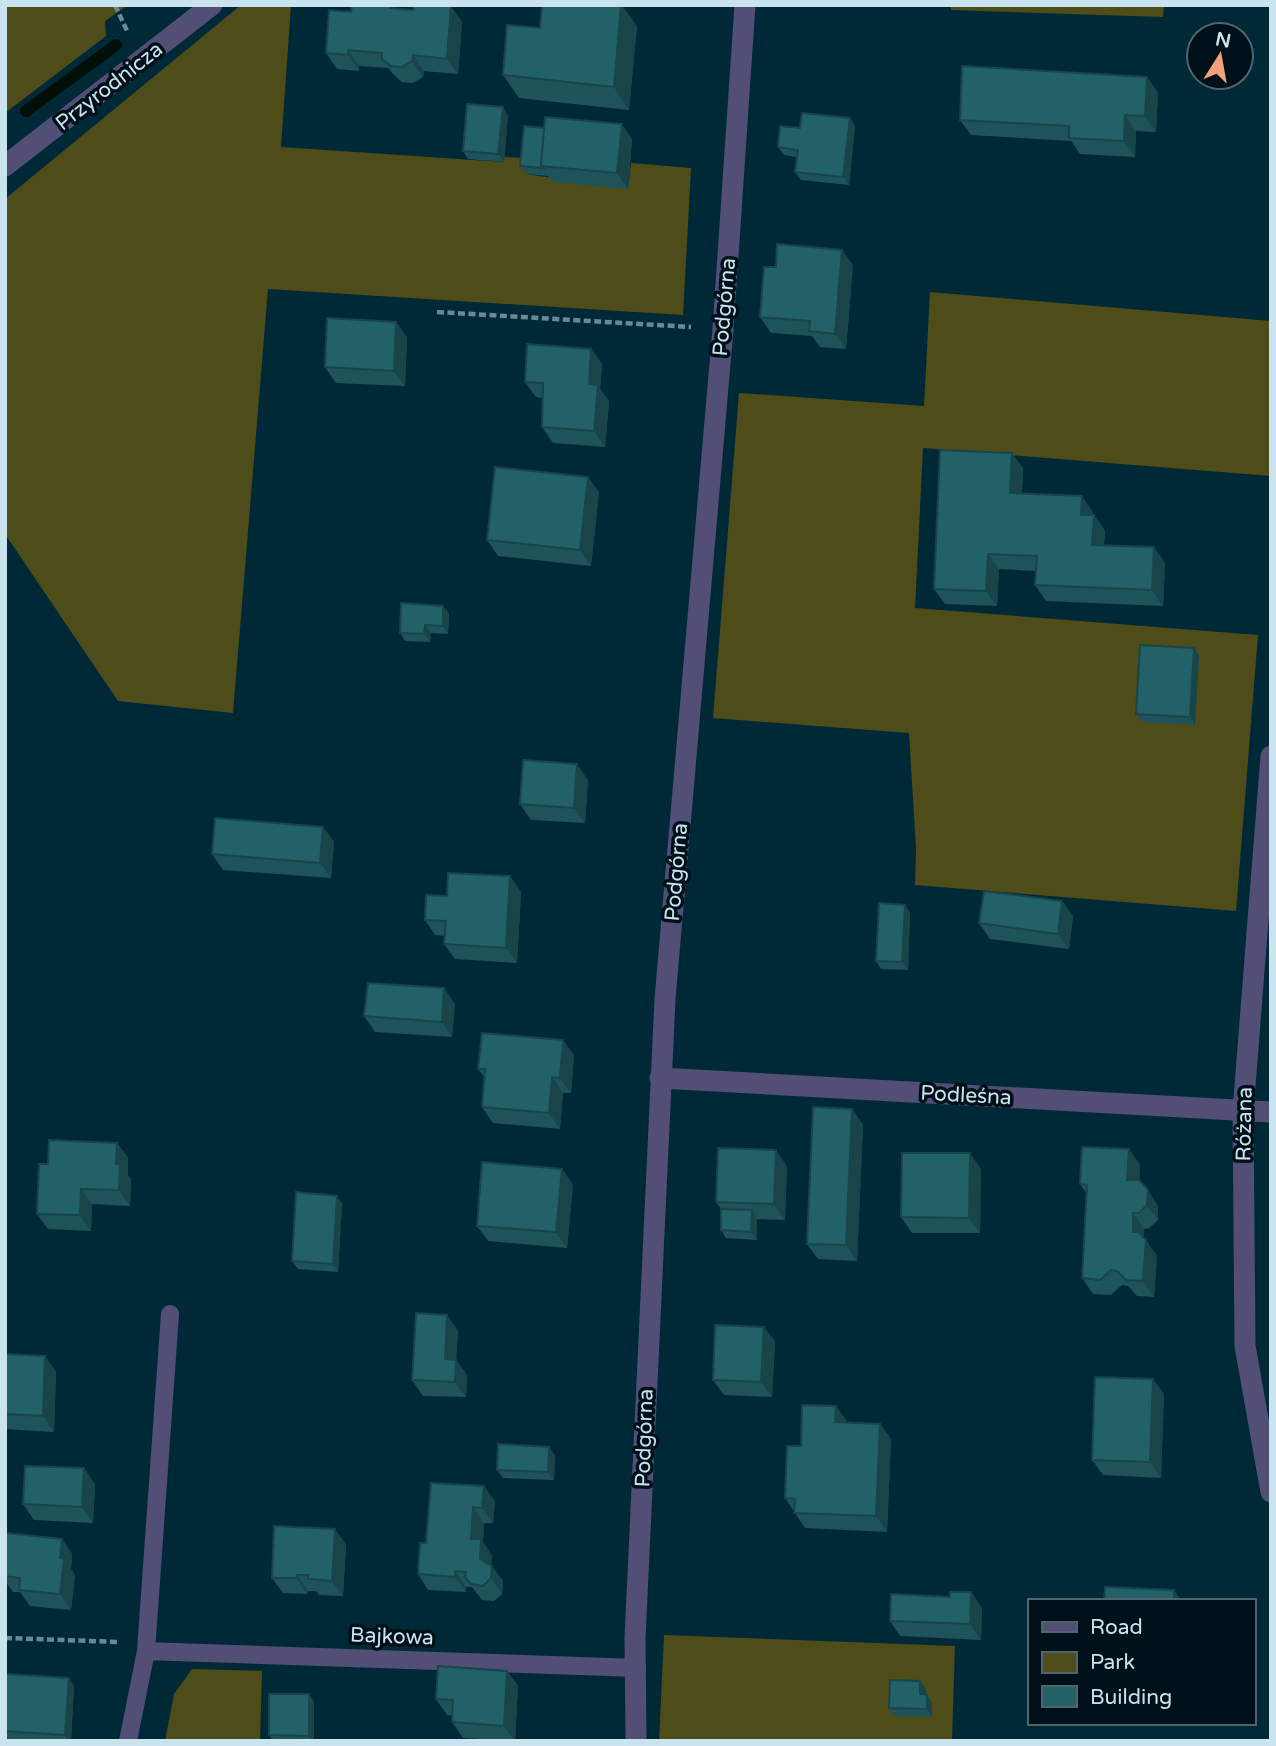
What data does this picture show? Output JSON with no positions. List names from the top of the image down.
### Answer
{
  "streets": {
    "street": [
      "Przyrodnicza",
      "Podgórna",
      "Podleśna",
      "Różana"
    ],
    "lane": ["Bajkowa"]
  },
  "crossings": [
    ["Podgórna", "Podleśna"],
    ["Podgórna", "Bajkowa"],
    ["Podleśna", "Różana"]
  ],
  "legend": ["Road", "Park", "Building"],
  "north": "top"
}
